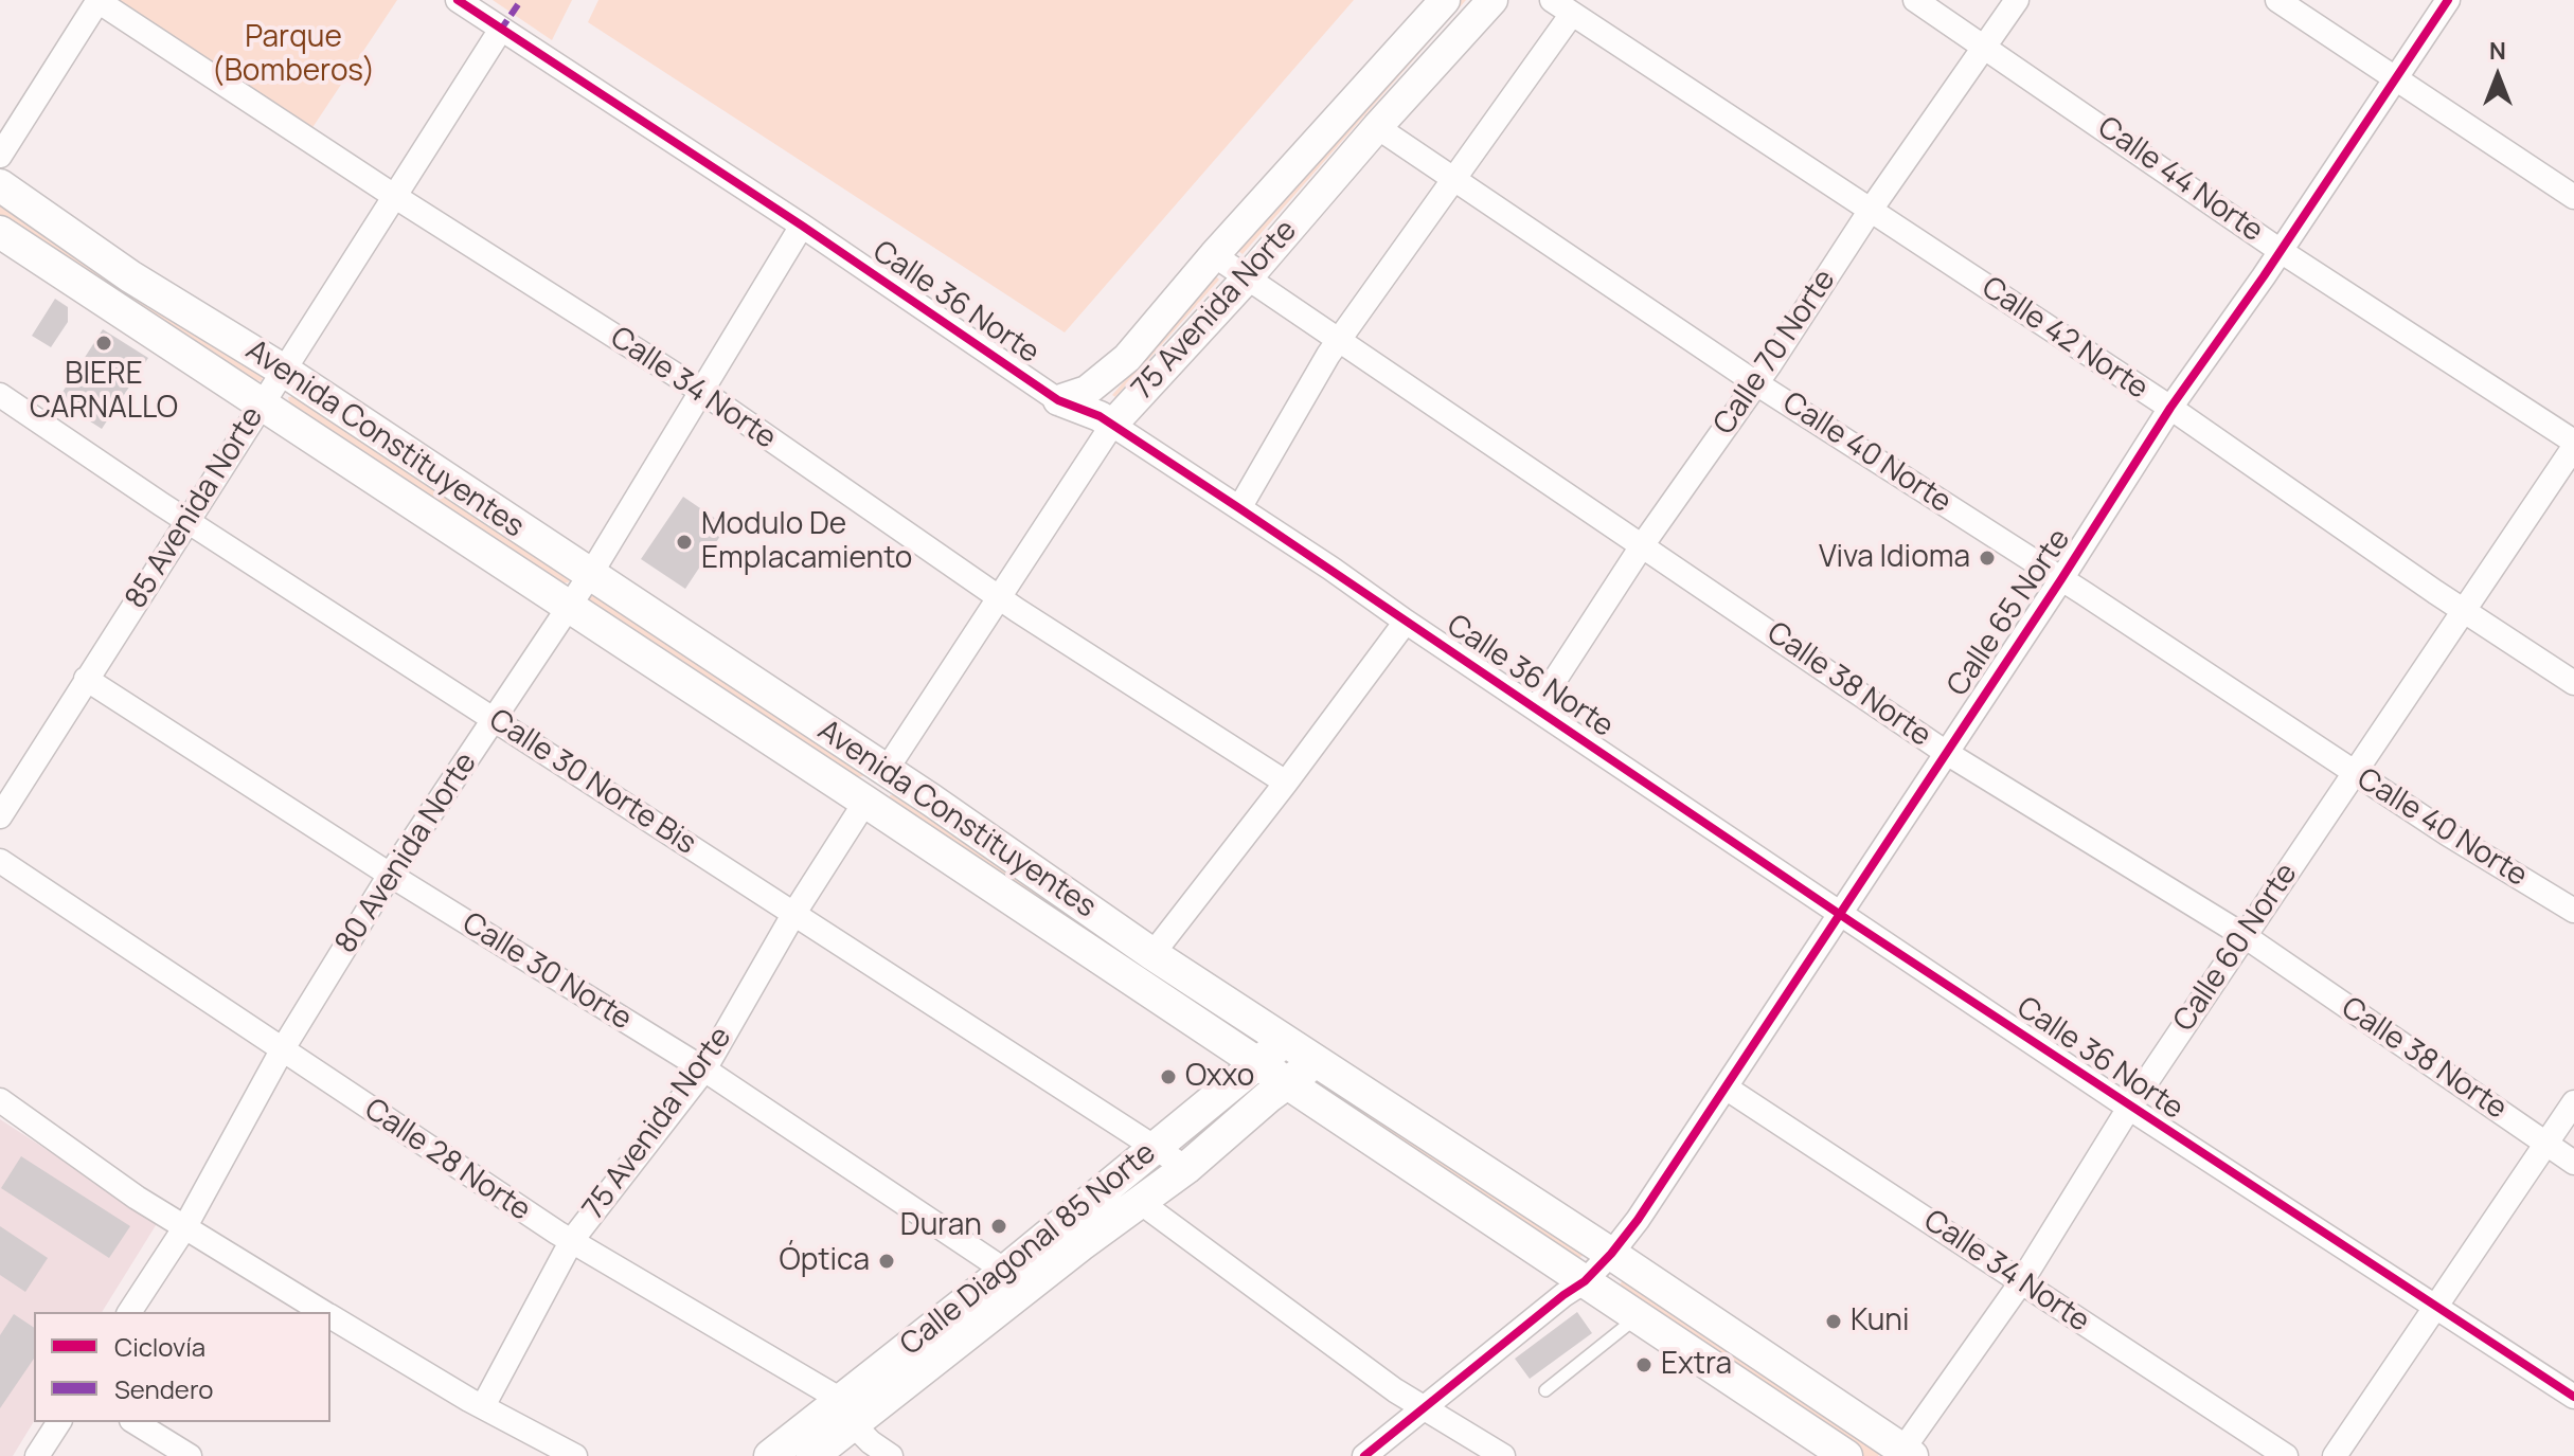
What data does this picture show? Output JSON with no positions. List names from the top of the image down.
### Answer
{
  "streets": {
    "main road": ["Avenida Constituyentes", "Calle Diagonal 85 Norte"],
    "street": [
      "Calle 44 Norte",
      "Calle 36 Norte",
      "75 Avenida Norte",
      "Calle 42 Norte",
      "Calle 70 Norte",
      "Calle 34 Norte",
      "Calle 40 Norte",
      "85 Avenida Norte",
      "Calle 65 Norte",
      "Calle 38 Norte",
      "Calle 30 Norte Bis",
      "80 Avenida Norte",
      "Calle 60 Norte",
      "Calle 30 Norte",
      "Calle 28 Norte"
    ]
  },
  "crossings": [
    ["Calle 44 Norte", "Calle 70 Norte"],
    ["Calle 44 Norte", "Calle 65 Norte"],
    ["Calle 44 Norte", "Calle 60 Norte"],
    ["Calle 36 Norte", "75 Avenida Norte"],
    ["Calle 36 Norte", "Calle 70 Norte"],
    ["Calle 36 Norte", "85 Avenida Norte"],
    ["Calle 36 Norte", "Calle 65 Norte"],
    ["Calle 36 Norte", "80 Avenida Norte"],
    ["Calle 36 Norte", "Calle 60 Norte"],
    ["75 Avenida Norte", "Calle 34 Norte"],
    ["75 Avenida Norte", "Avenida Constituyentes"],
    ["75 Avenida Norte", "Calle 40 Norte"],
    ["75 Avenida Norte", "Calle 38 Norte"],
    ["75 Avenida Norte", "Calle 30 Norte Bis"],
    ["75 Avenida Norte", "Calle 30 Norte"],
    ["75 Avenida Norte", "Calle 28 Norte"],
    ["Calle 42 Norte", "Calle 70 Norte"],
    ["Calle 42 Norte", "Calle 65 Norte"],
    ["Calle 42 Norte", "Calle 60 Norte"],
    ["Calle 70 Norte", "Calle 40 Norte"],
    ["Calle 70 Norte", "Calle 38 Norte"],
    ["Calle 34 Norte", "85 Avenida Norte"],
    ["Calle 34 Norte", "Calle 65 Norte"],
    ["Calle 34 Norte", "80 Avenida Norte"],
    ["Calle 34 Norte", "Calle 60 Norte"],
    ["Avenida Constituyentes", "85 Avenida Norte"],
    ["Avenida Constituyentes", "Calle 65 Norte"],
    ["Avenida Constituyentes", "80 Avenida Norte"],
    ["Avenida Constituyentes", "Calle 60 Norte"],
    ["Avenida Constituyentes", "Calle Diagonal 85 Norte"],
    ["Calle 40 Norte", "Calle 65 Norte"],
    ["Calle 40 Norte", "Calle 60 Norte"],
    ["85 Avenida Norte", "Calle 30 Norte Bis"],
    ["85 Avenida Norte", "Calle 30 Norte"],
    ["Calle 65 Norte", "Calle 38 Norte"],
    ["Calle 38 Norte", "Calle 60 Norte"],
    ["Calle 30 Norte Bis", "80 Avenida Norte"],
    ["Calle 30 Norte Bis", "Calle Diagonal 85 Norte"],
    ["80 Avenida Norte", "Calle 30 Norte"],
    ["80 Avenida Norte", "Calle 28 Norte"],
    ["Calle 30 Norte", "Calle Diagonal 85 Norte"],
    ["Calle 28 Norte", "Calle Diagonal 85 Norte"]
  ],
  "parks": ["Parque (Bomberos)"],
  "places": [
    "BIERE CARNALLO",
    "Modulo De Emplacamiento",
    "Viva Idioma",
    "Oxxo",
    "Duran",
    "Óptica",
    "Kuni",
    "Extra"
  ],
  "legend": ["Ciclovía", "Sendero"],
  "north": "top"
}
